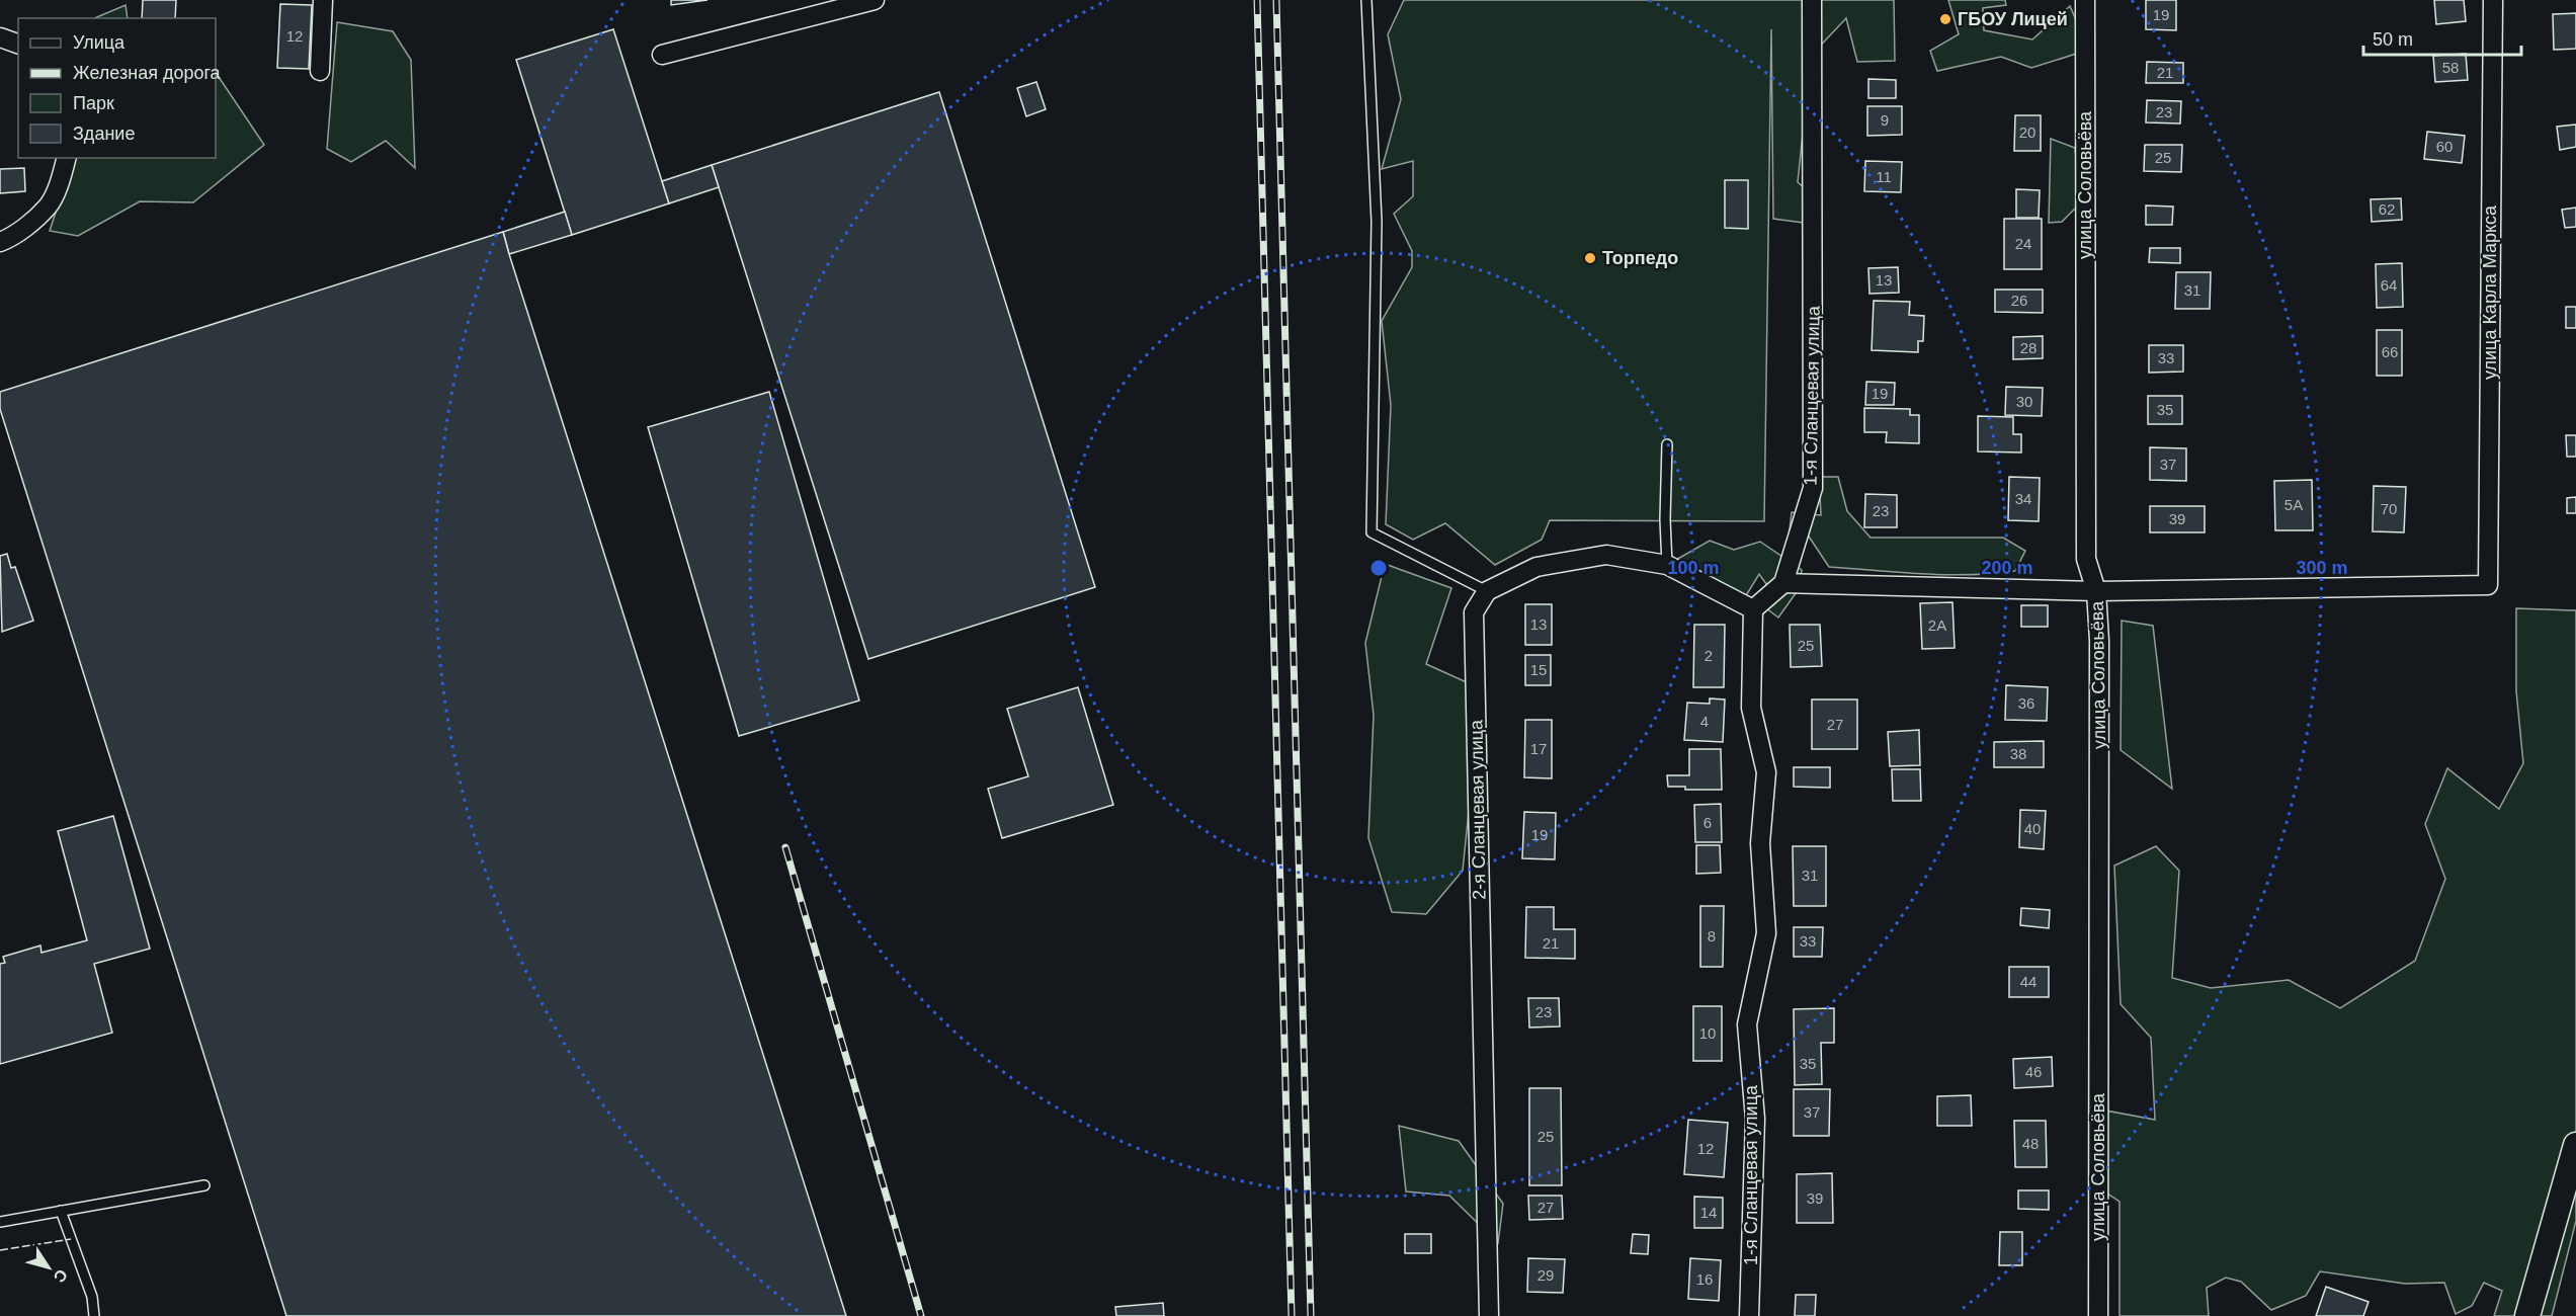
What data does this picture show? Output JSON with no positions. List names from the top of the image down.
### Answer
{
  "streets": {
    "street": [
      "улица Соловьёва",
      "улица Карла Маркса",
      "1-я Сланцевая улица",
      "2-я Сланцевая улица"
    ]
  },
  "crossings": [
    ["улица Соловьёва", "улица Карла Маркса"]
  ],
  "places": ["ГБОУ Лицей", "Торпедо"],
  "house_numbers": [
    "19",
    "12",
    "58",
    "21",
    "23",
    "9",
    "20",
    "60",
    "25",
    "11",
    "62",
    "24",
    "13",
    "64",
    "31",
    "26",
    "28",
    "66",
    "33",
    "19",
    "30",
    "35",
    "37",
    "34",
    "5А",
    "70",
    "23",
    "39",
    "13",
    "2А",
    "25",
    "2",
    "15",
    "36",
    "4",
    "27",
    "17",
    "38",
    "6",
    "40",
    "19",
    "31",
    "8",
    "33",
    "21",
    "44",
    "23",
    "10",
    "35",
    "46",
    "37",
    "25",
    "48",
    "12",
    "39",
    "27",
    "14",
    "29",
    "16"
  ],
  "legend": [
    "Улица",
    "Железная дорога",
    "Парк",
    "Здание"
  ],
  "scale_bar": "50 m",
  "north": "bottom right",
  "rings": ["100 m", "200 m", "300 m"]
}
